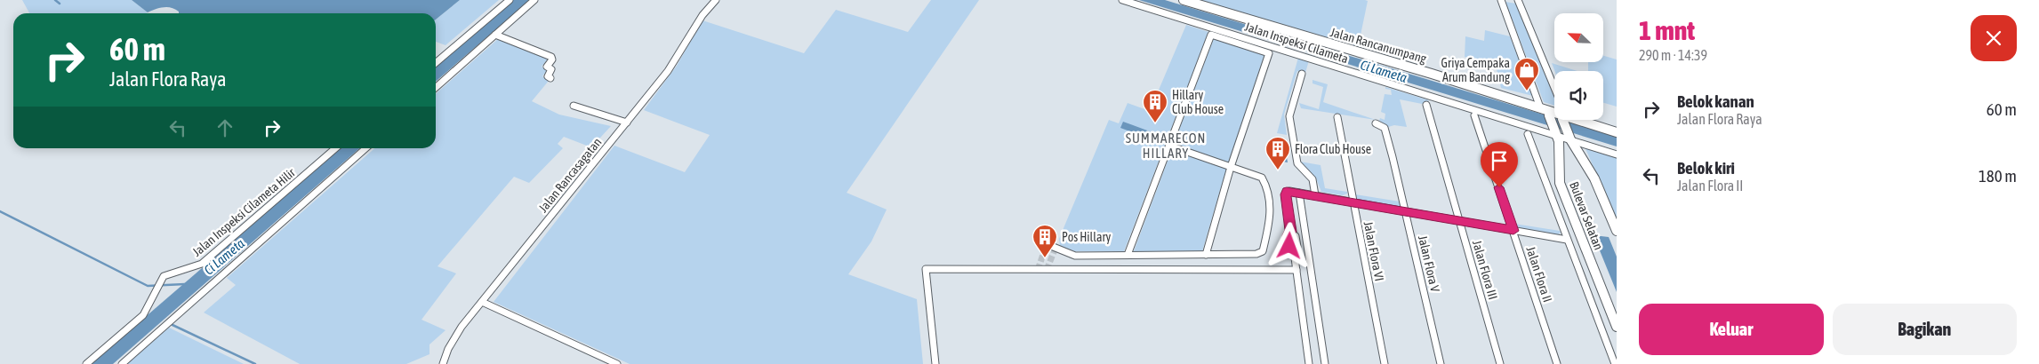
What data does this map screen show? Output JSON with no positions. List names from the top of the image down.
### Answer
{
  "streets": {
    "main road": ["Jalan Rancanumpang", "Bulevar Selatan"],
    "street": [
      "Jalan Inspeksi Cilameta",
      "Jalan Rancasagatan",
      "Jalan Inspeksi Cilameta Hilir",
      "Jalan Flora VI",
      "Jalan Flora V",
      "Jalan Flora III",
      "Jalan Flora II"
    ]
  },
  "crossings": [
    ["Jalan Inspeksi Cilameta", "Bulevar Selatan"]
  ],
  "districts": ["SUMMARECON HILLARY"],
  "water": ["Ci Lameta"],
  "places": {
    "shop": ["Griya Cempaka Arum Bandung"],
    "building": ["Hillary Club House", "Flora Club House", "Pos Hillary"]
  },
  "north": "top left",
  "page": {
    "heading": ["1 mnt", "290 m · 14:39"],
    "turn": ["60 m", "Jalan Flora Raya"],
    "list": [
      {
        "name": "Belok kanan",
        "note": "Jalan Flora Raya",
        "value": "60 m"
      },
      {
        "name": "Belok kiri",
        "note": "Jalan Flora II",
        "value": "180 m"
      }
    ],
    "buttons": ["Keluar", "Bagikan"]
  }
}
